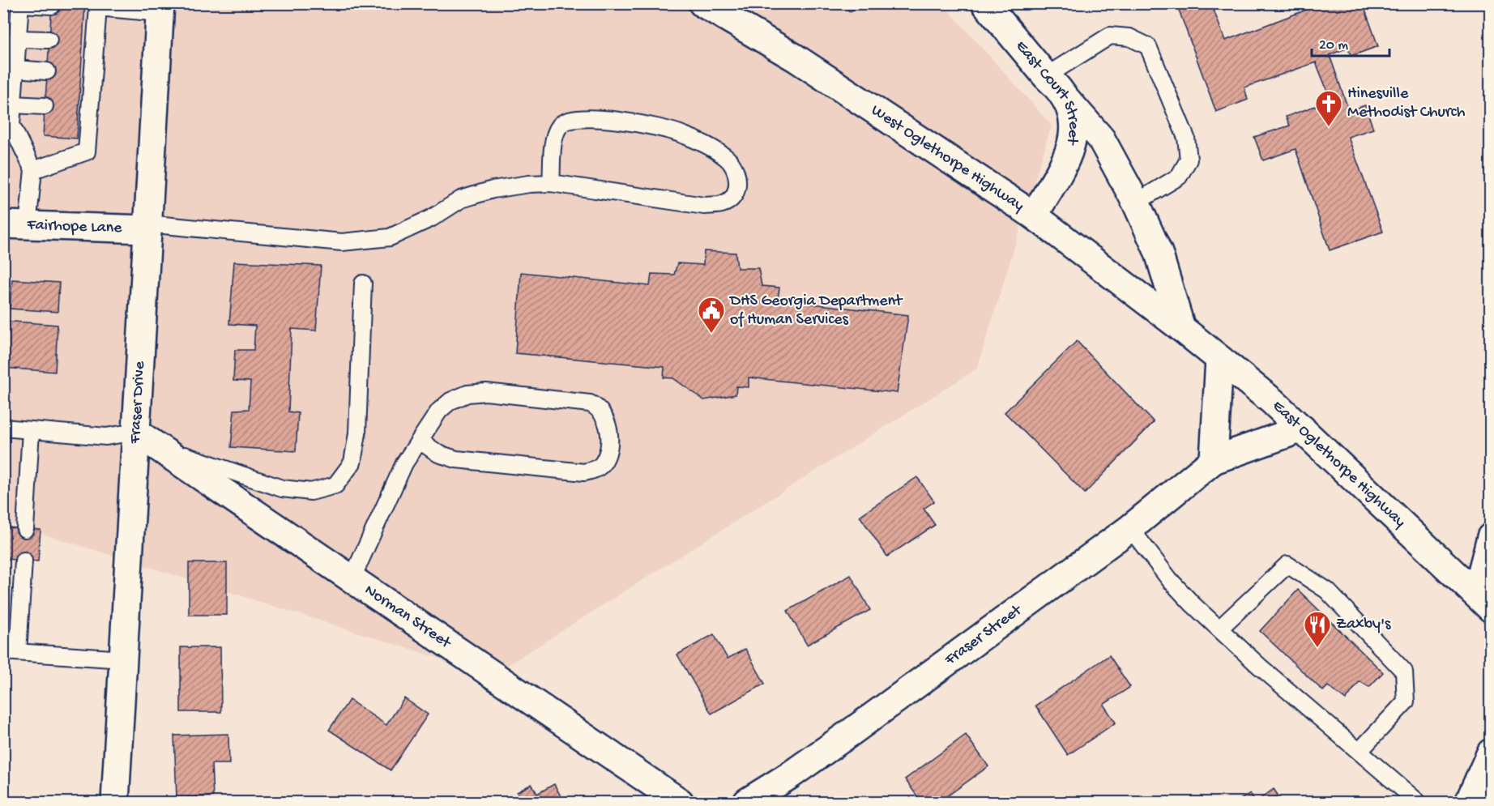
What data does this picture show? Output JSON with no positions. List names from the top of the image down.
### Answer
{
  "streets": {
    "main road": [
      "East Court Street",
      "West Oglethorpe Highway",
      "Fairhope Lane",
      "Fraser Drive",
      "East Oglethorpe Highway",
      "Norman Street",
      "Fraser Street"
    ]
  },
  "crossings": [
    ["East Court Street", "West Oglethorpe Highway"],
    ["West Oglethorpe Highway", "East Oglethorpe Highway"],
    ["Fairhope Lane", "Fraser Drive"],
    ["Fraser Drive", "Norman Street"],
    ["East Oglethorpe Highway", "Fraser Street"]
  ],
  "places": {
    "church": ["Hinesville Methodist Church"],
    "public building": ["DHS Georgia Department of Human Services"],
    "restaurant": ["Zaxby's"]
  },
  "scale_bar": "20 m"
}
